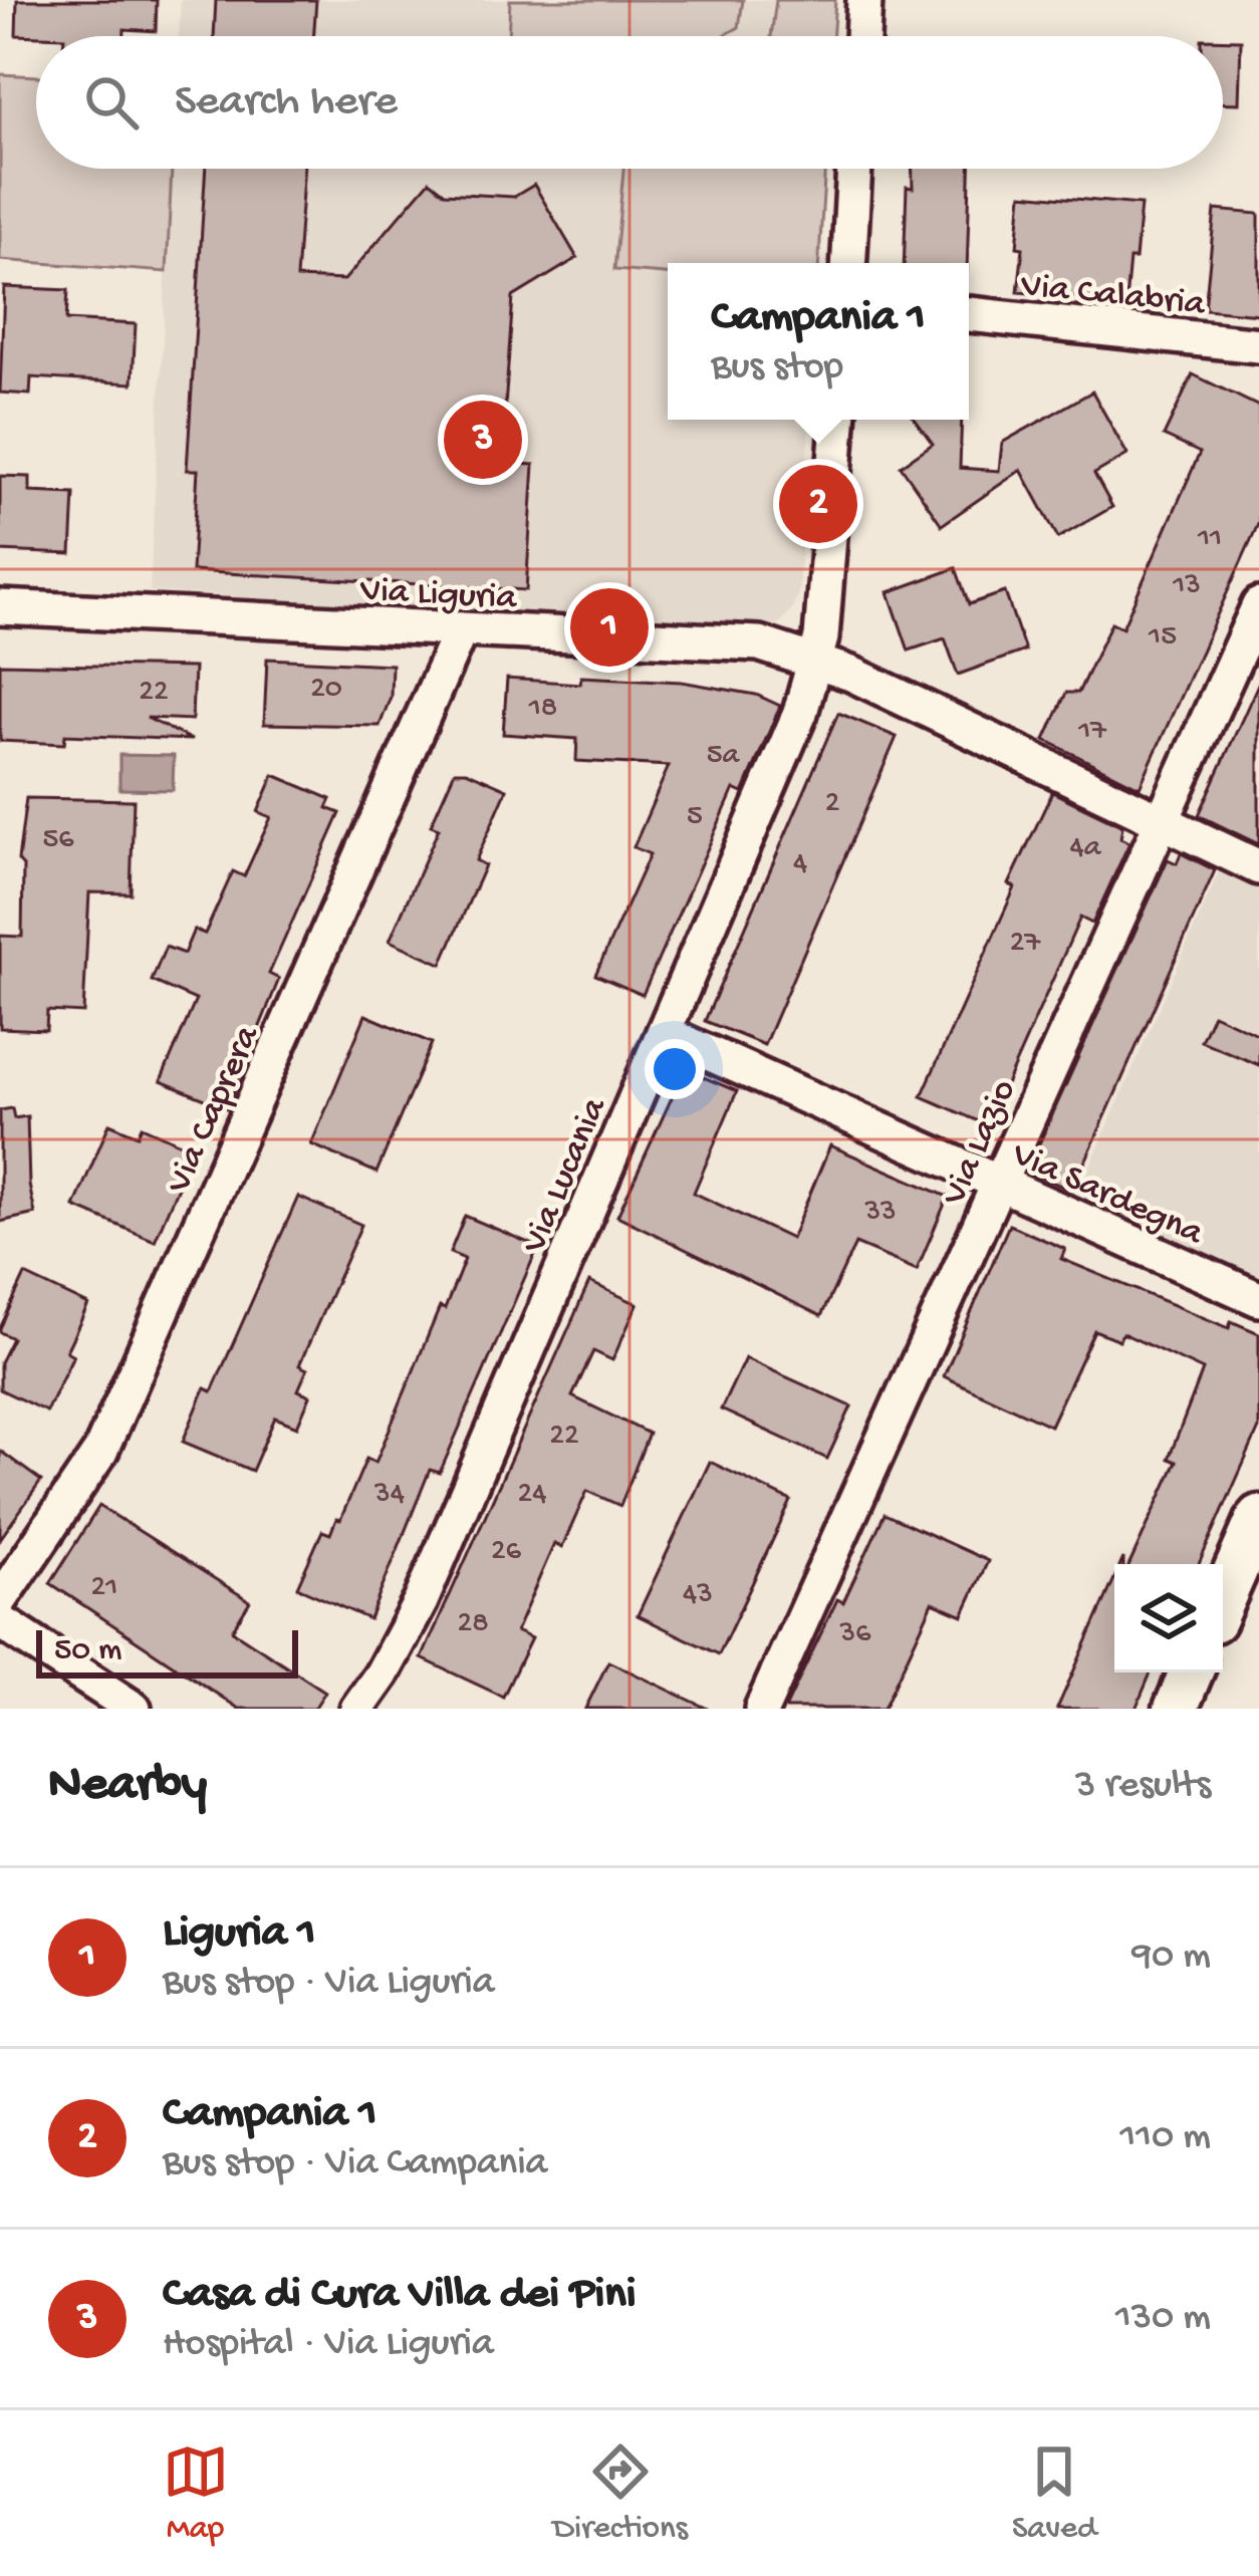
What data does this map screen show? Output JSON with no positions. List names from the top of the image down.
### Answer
{
  "streets": {
    "street": [
      "Via Calabria",
      "Via Liguria",
      "Via Caprera",
      "Via Lazio",
      "Via Lucania",
      "Via Sardegna"
    ]
  },
  "crossings": [
    ["Via Liguria", "Via Caprera"],
    ["Via Liguria", "Via Lazio"],
    ["Via Liguria", "Via Lucania"],
    ["Via Lazio", "Via Sardegna"],
    ["Via Lucania", "Via Sardegna"]
  ],
  "house_numbers": [
    "11",
    "13",
    "15",
    "20",
    "22",
    "18",
    "17",
    "5a",
    "2",
    "5",
    "56",
    "4a",
    "4",
    "27",
    "33",
    "22",
    "34",
    "24",
    "26",
    "21",
    "43",
    "28",
    "36"
  ],
  "scale_bar": "50 m",
  "page": {
    "search": "Search here",
    "popup": ["Campania 1", "Bus stop"],
    "pins": ["3", "2", "1"],
    "scale": "50 m",
    "heading": ["Nearby", "3 results"],
    "list": [
      {
        "mark": "1",
        "name": "Liguria 1",
        "note": "Bus stop · Via Liguria",
        "value": "90 m"
      },
      {
        "mark": "2",
        "name": "Campania 1",
        "note": "Bus stop · Via Campania",
        "value": "110 m"
      },
      {
        "mark": "3",
        "name": "Casa di Cura Villa dei Pini",
        "note": "Hospital · Via Liguria",
        "value": "130 m"
      }
    ],
    "nav": ["Map", "Directions", "Saved"]
  }
}
